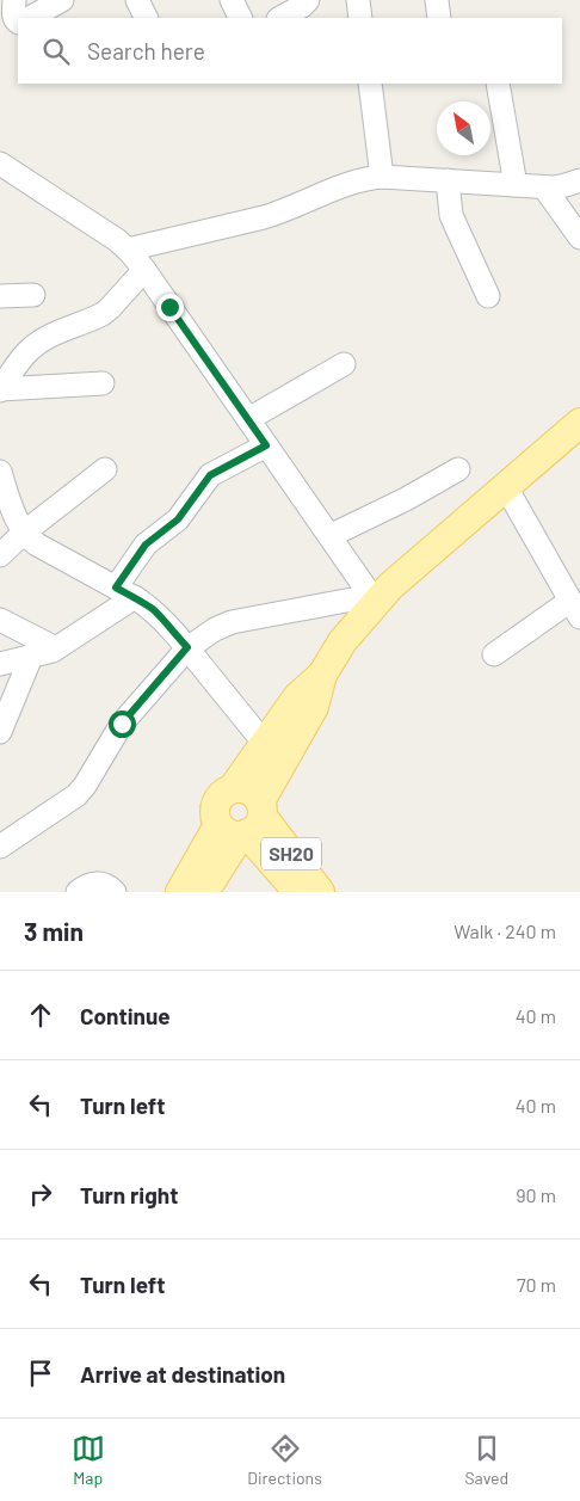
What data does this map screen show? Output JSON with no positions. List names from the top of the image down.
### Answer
{
  "streets": {
    "main road": ["SH20"]
  },
  "north": "top left",
  "page": {
    "search": "Search here",
    "heading": ["3 min", "Walk · 240 m"],
    "list": [
      ["Continue", "40 m"],
      ["Turn left", "40 m"],
      ["Turn right", "90 m"],
      ["Turn left", "70 m"],
      "Arrive at destination"
    ],
    "nav": ["Map", "Directions", "Saved"]
  }
}
